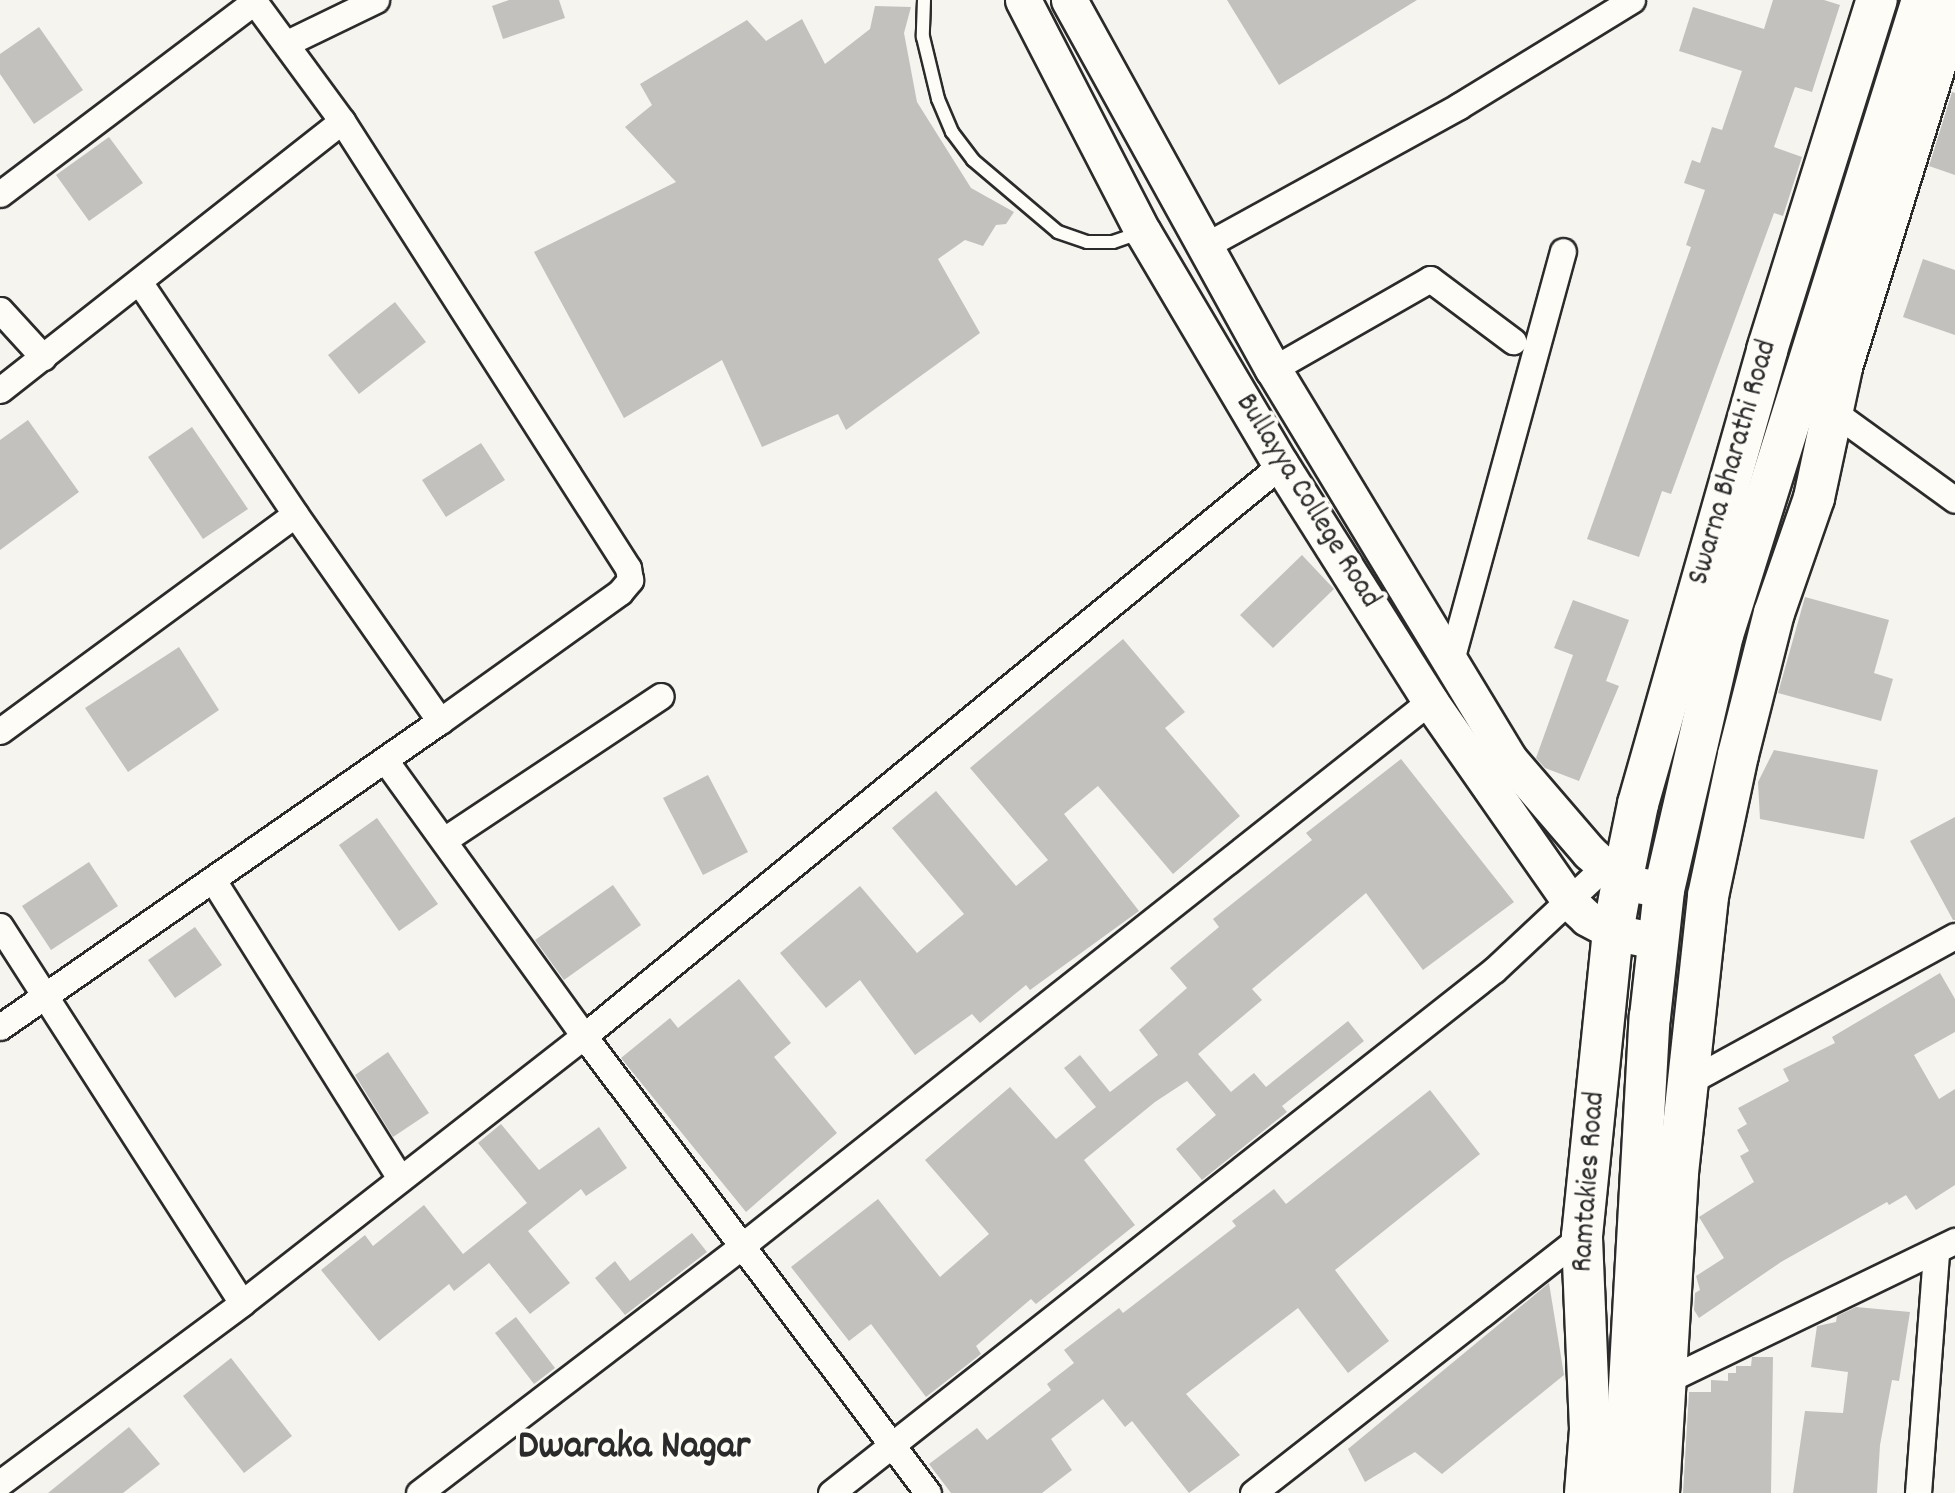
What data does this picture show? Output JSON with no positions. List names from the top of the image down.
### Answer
{
  "streets": {
    "main road": ["Swarna Bharathi Road", "Bullayya College Road", "Ramtakies Road"]
  },
  "crossings": [
    ["Swarna Bharathi Road", "Bullayya College Road"],
    ["Swarna Bharathi Road", "Ramtakies Road"],
    ["Bullayya College Road", "Ramtakies Road"]
  ],
  "districts": ["Dwaraka Nagar"]
}
